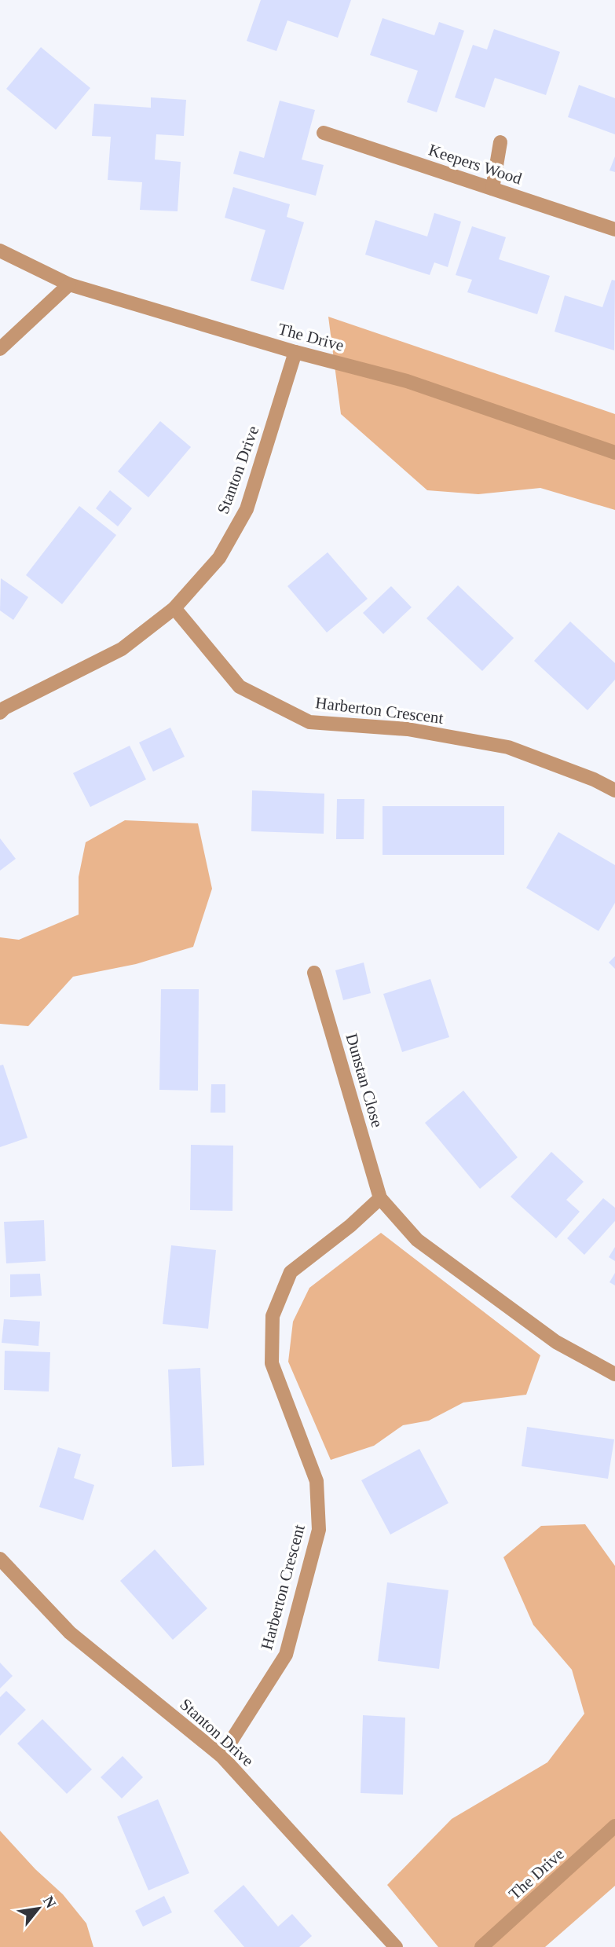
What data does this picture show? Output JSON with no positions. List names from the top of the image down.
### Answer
{
  "streets": {
    "street": [
      "Keepers Wood",
      "The Drive",
      "Stanton Drive",
      "Harberton Crescent",
      "Dunstan Close"
    ]
  },
  "crossings": [
    ["The Drive", "Stanton Drive"],
    ["Stanton Drive", "Harberton Crescent"],
    ["Harberton Crescent", "Dunstan Close"]
  ],
  "north": "top right"
}
